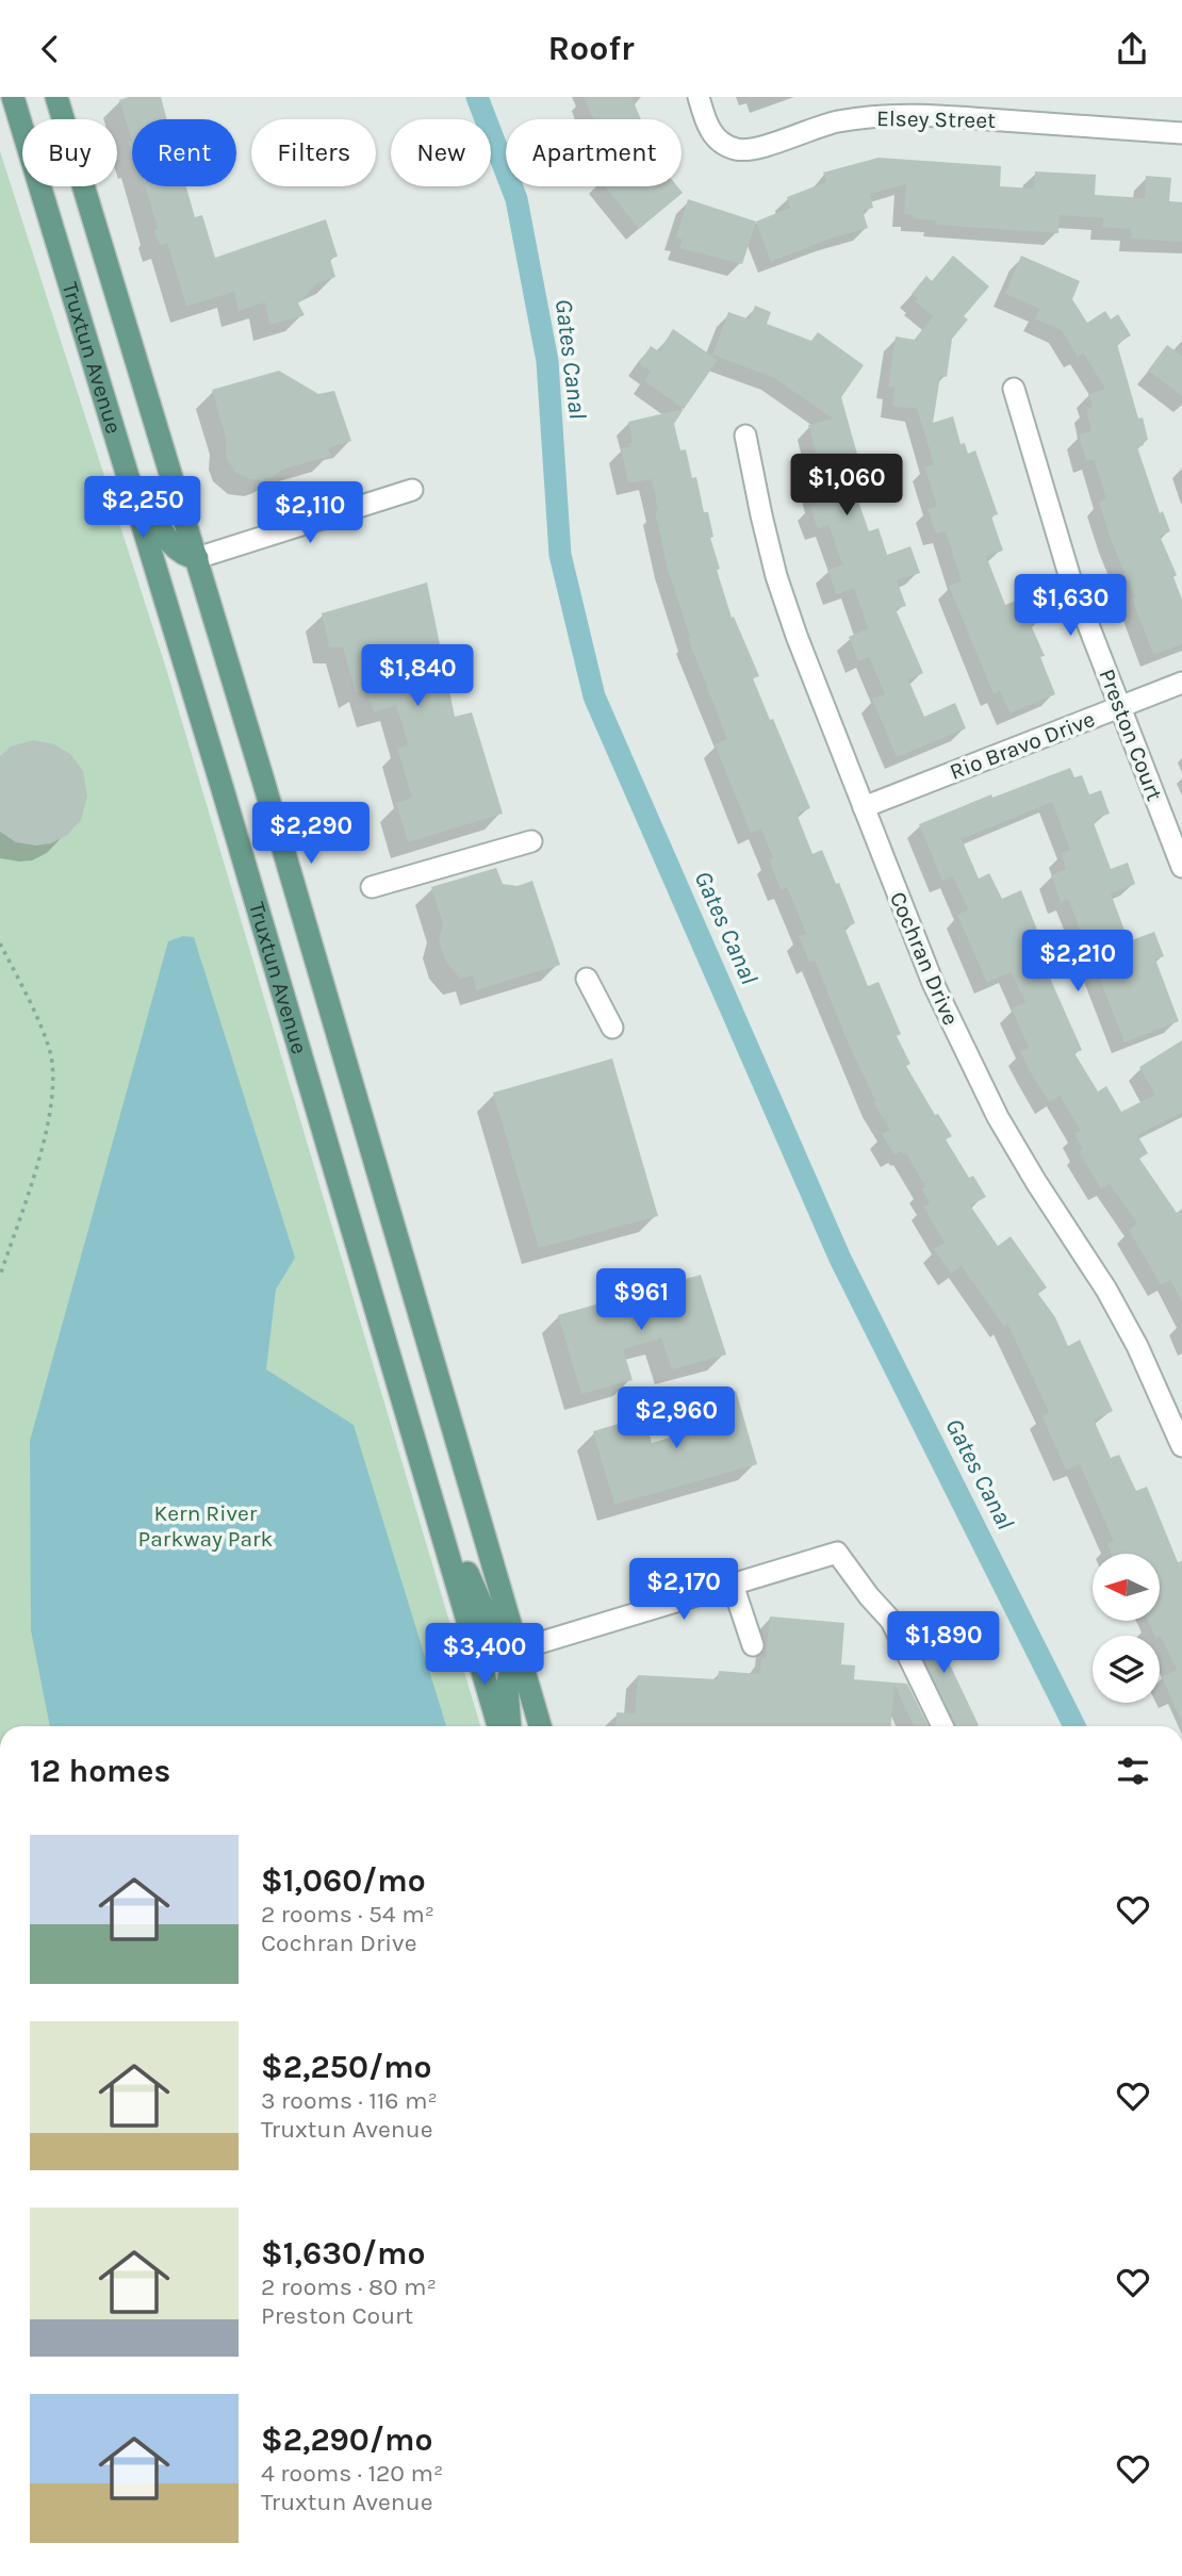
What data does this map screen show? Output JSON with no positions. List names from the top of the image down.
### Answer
{
  "streets": {
    "main road": ["Truxtun Avenue"],
    "street": [
      "Elsey Street",
      "Preston Court",
      "Rio Bravo Drive",
      "Cochran Drive"
    ]
  },
  "crossings": [
    ["Preston Court", "Rio Bravo Drive"],
    ["Rio Bravo Drive", "Cochran Drive"]
  ],
  "water": ["Gates Canal"],
  "parks": ["Kern River Parkway Park"],
  "north": "left",
  "page": {
    "header": "Roofr",
    "chip": [
      "Buy",
      "Rent",
      "Filters",
      "New",
      "Apartment"
    ],
    "price": [
      "$1,060",
      "$2,250",
      "$2,110",
      "$1,630",
      "$1,840",
      "$2,290",
      "$2,210",
      "$961",
      "$2,960",
      "$2,170",
      "$1,890",
      "$3,400"
    ],
    "heading": "12 homes",
    "list": [
      {
        "name": "$1,060/mo",
        "note": "2 rooms · 54 m² · Cochran Drive"
      },
      {
        "name": "$2,250/mo",
        "note": "3 rooms · 116 m² · Truxtun Avenue"
      },
      {
        "name": "$1,630/mo",
        "note": "2 rooms · 80 m² · Preston Court"
      },
      {
        "name": "$2,290/mo",
        "note": "4 rooms · 120 m² · Truxtun Avenue"
      }
    ]
  }
}
